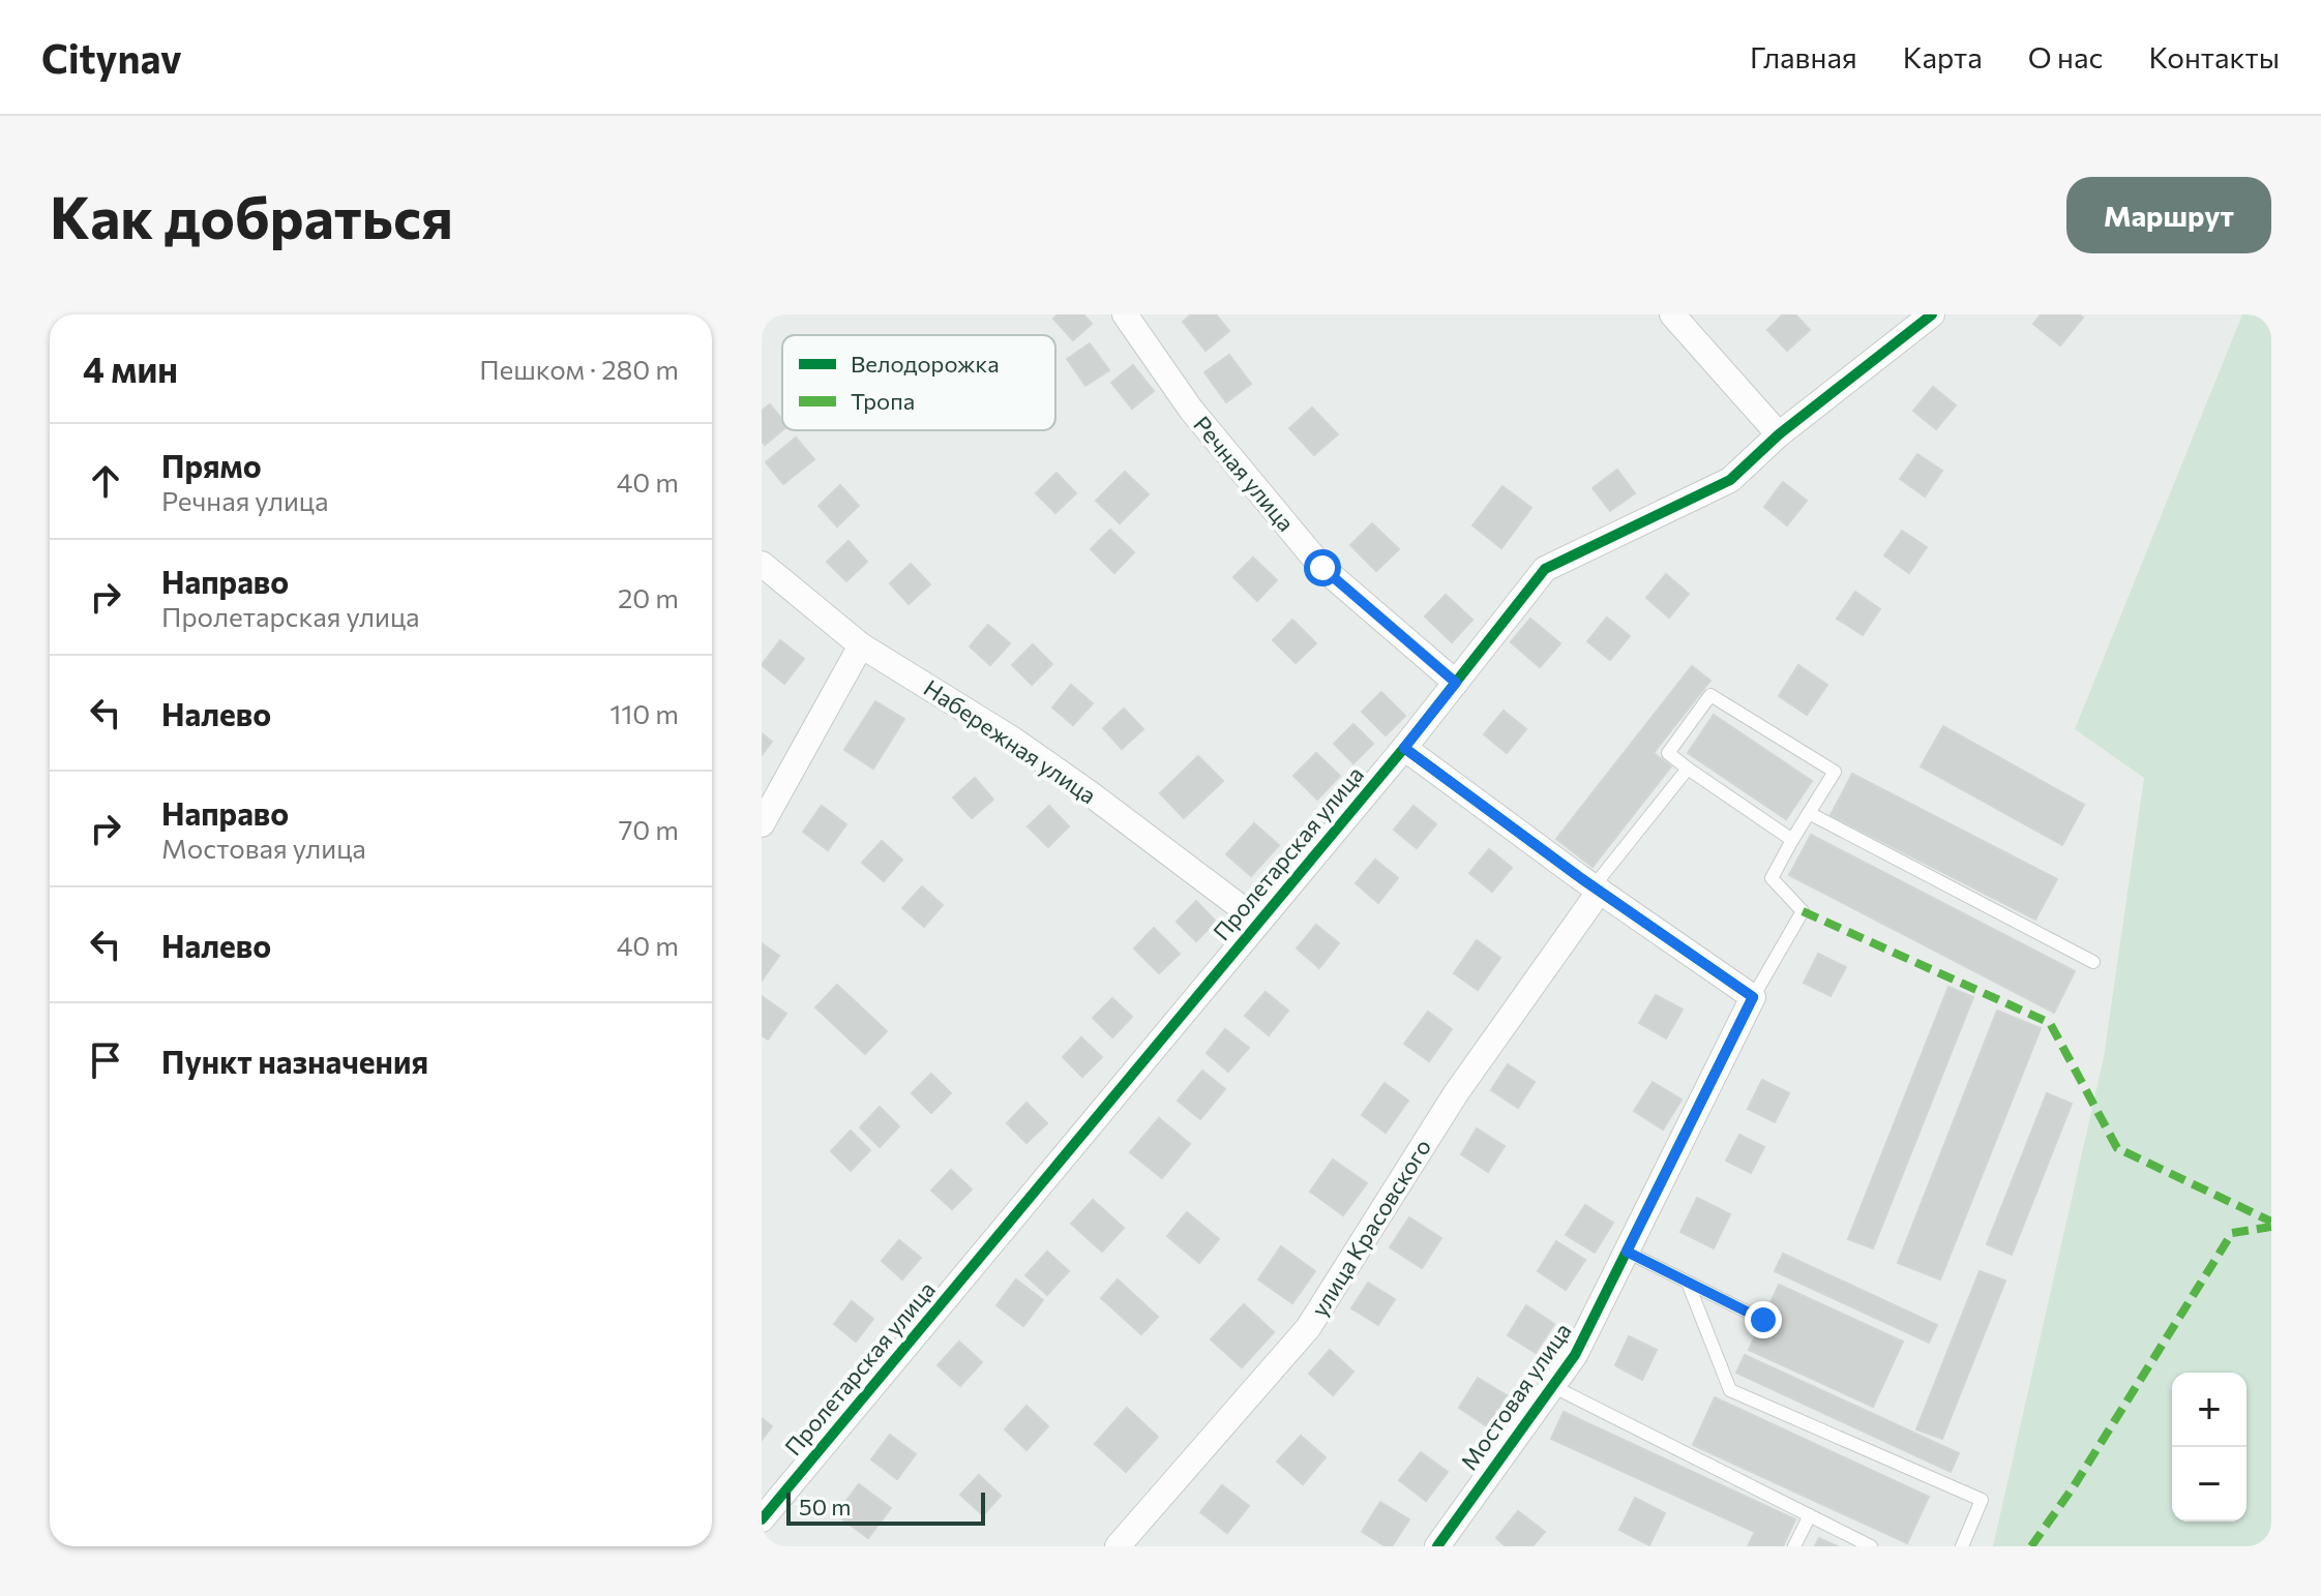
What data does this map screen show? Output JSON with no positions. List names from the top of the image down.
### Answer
{
  "streets": {
    "street": [
      "Речная улица",
      "Набережная улица",
      "Пролетарская улица",
      "улица Красовского",
      "Мостовая улица"
    ]
  },
  "crossings": [
    ["Речная улица", "Пролетарская улица"],
    ["Набережная улица", "Пролетарская улица"]
  ],
  "legend": ["Велодорожка", "Тропа"],
  "scale_bar": "50 m",
  "page": {
    "header": "Citynav",
    "nav": [
      "Главная",
      "Карта",
      "О нас",
      "Контакты"
    ],
    "buttons": "Маршрут",
    "title": "Как добраться",
    "heading": ["4 мин", "Пешком · 280 m"],
    "list": [
      ["Прямо", "Речная улица", "40 m"],
      ["Направо", "Пролетарская улица", "20 m"],
      ["Налево", "110 m"],
      ["Направо", "Мостовая улица", "70 m"],
      ["Налево", "40 m"],
      "Пункт назначения"
    ],
    "map_buttons": ["+", "−"],
    "scale": "50 m"
  }
}
